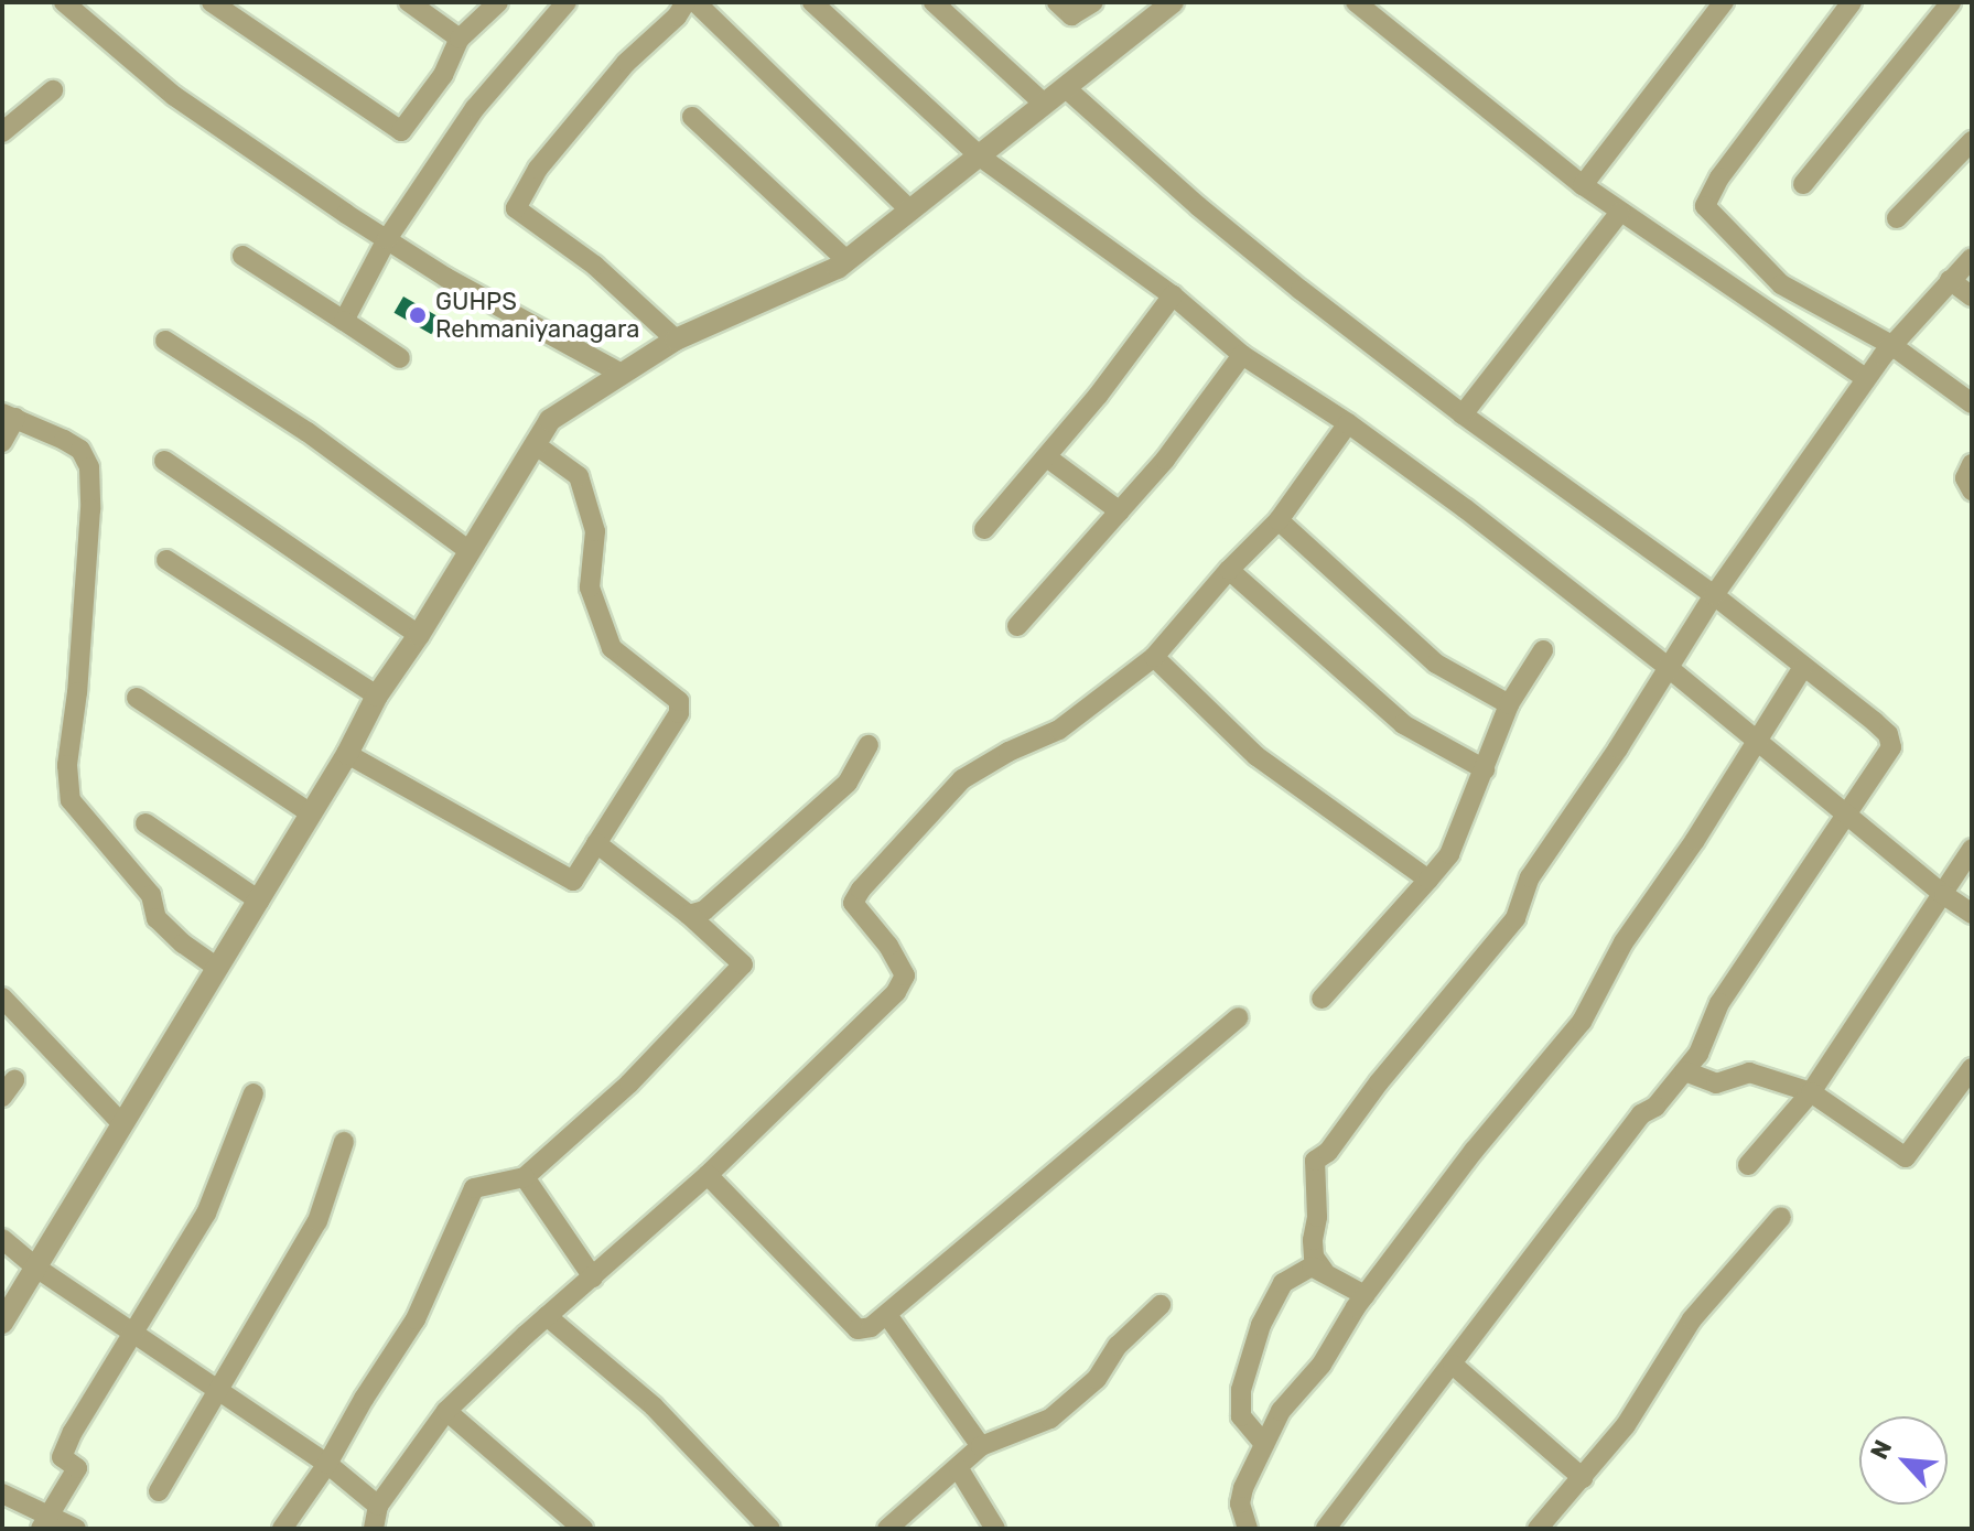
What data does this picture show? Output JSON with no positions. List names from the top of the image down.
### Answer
{
  "places": ["GUHPS Rehmaniyanagara"],
  "north": "top left"
}
